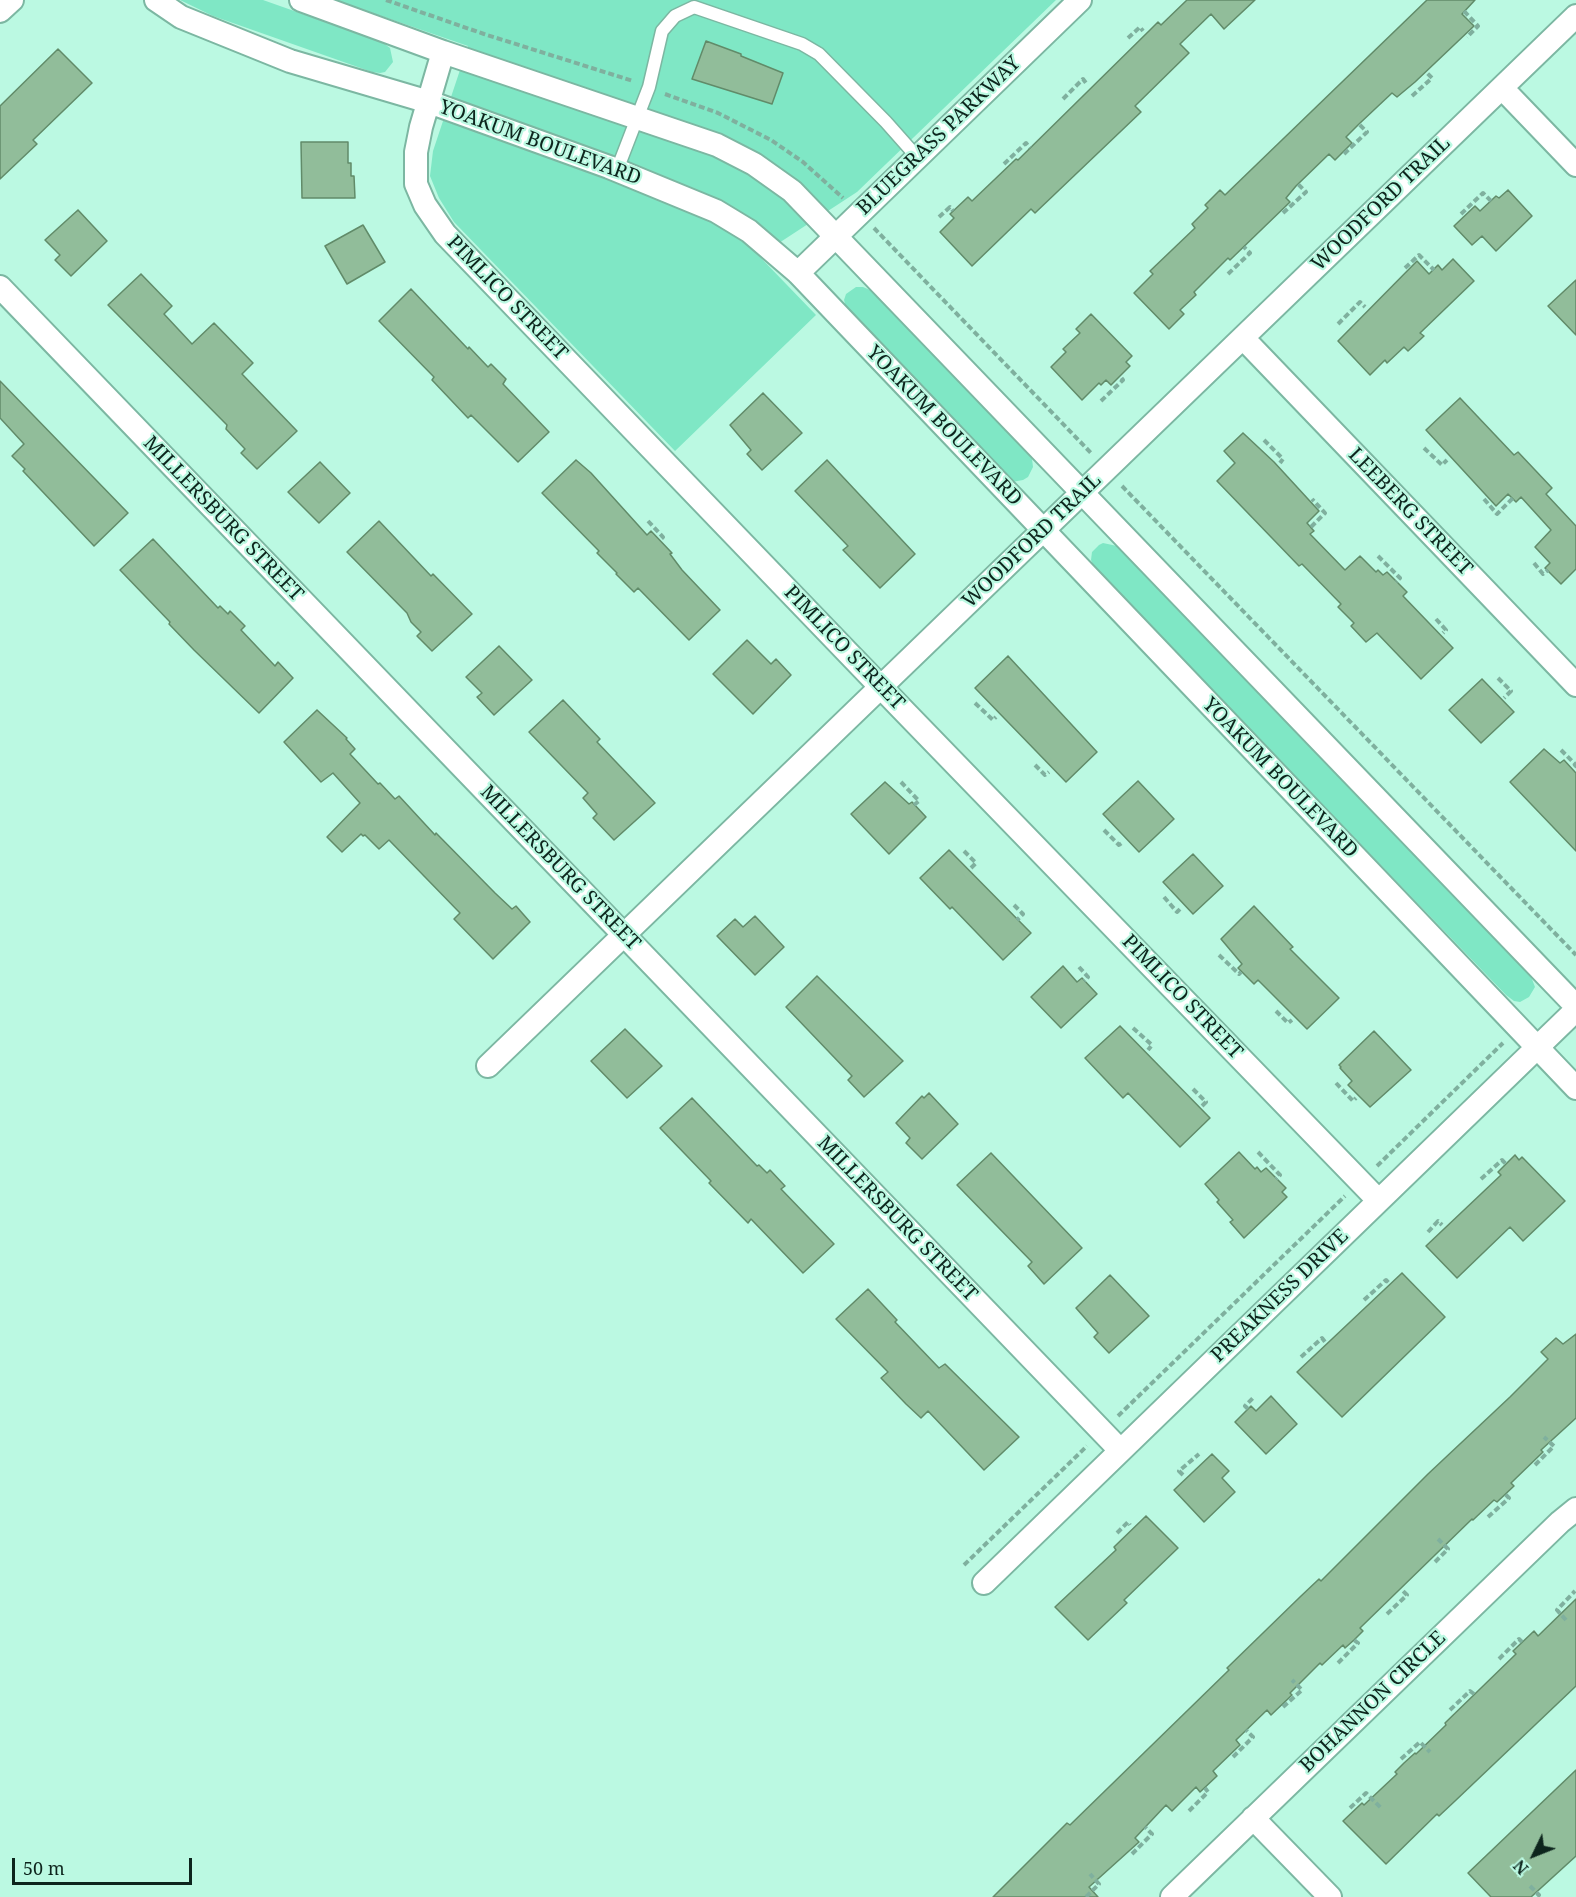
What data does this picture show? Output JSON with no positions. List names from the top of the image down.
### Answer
{
  "streets": {
    "street": [
      "BLUEGRASS PARKWAY",
      "YOAKUM BOULEVARD",
      "WOODFORD TRAIL",
      "PIMLICO STREET",
      "LEEBERG STREET",
      "MILLERSBURG STREET",
      "PREAKNESS DRIVE",
      "BOHANNON CIRCLE"
    ]
  },
  "crossings": [
    ["BLUEGRASS PARKWAY", "YOAKUM BOULEVARD"],
    ["YOAKUM BOULEVARD", "WOODFORD TRAIL"],
    ["YOAKUM BOULEVARD", "PIMLICO STREET"],
    ["YOAKUM BOULEVARD", "PREAKNESS DRIVE"],
    ["WOODFORD TRAIL", "PIMLICO STREET"],
    ["WOODFORD TRAIL", "LEEBERG STREET"],
    ["WOODFORD TRAIL", "MILLERSBURG STREET"],
    ["PIMLICO STREET", "PREAKNESS DRIVE"],
    ["MILLERSBURG STREET", "PREAKNESS DRIVE"]
  ],
  "scale_bar": "50 m",
  "north": "bottom left"
}
